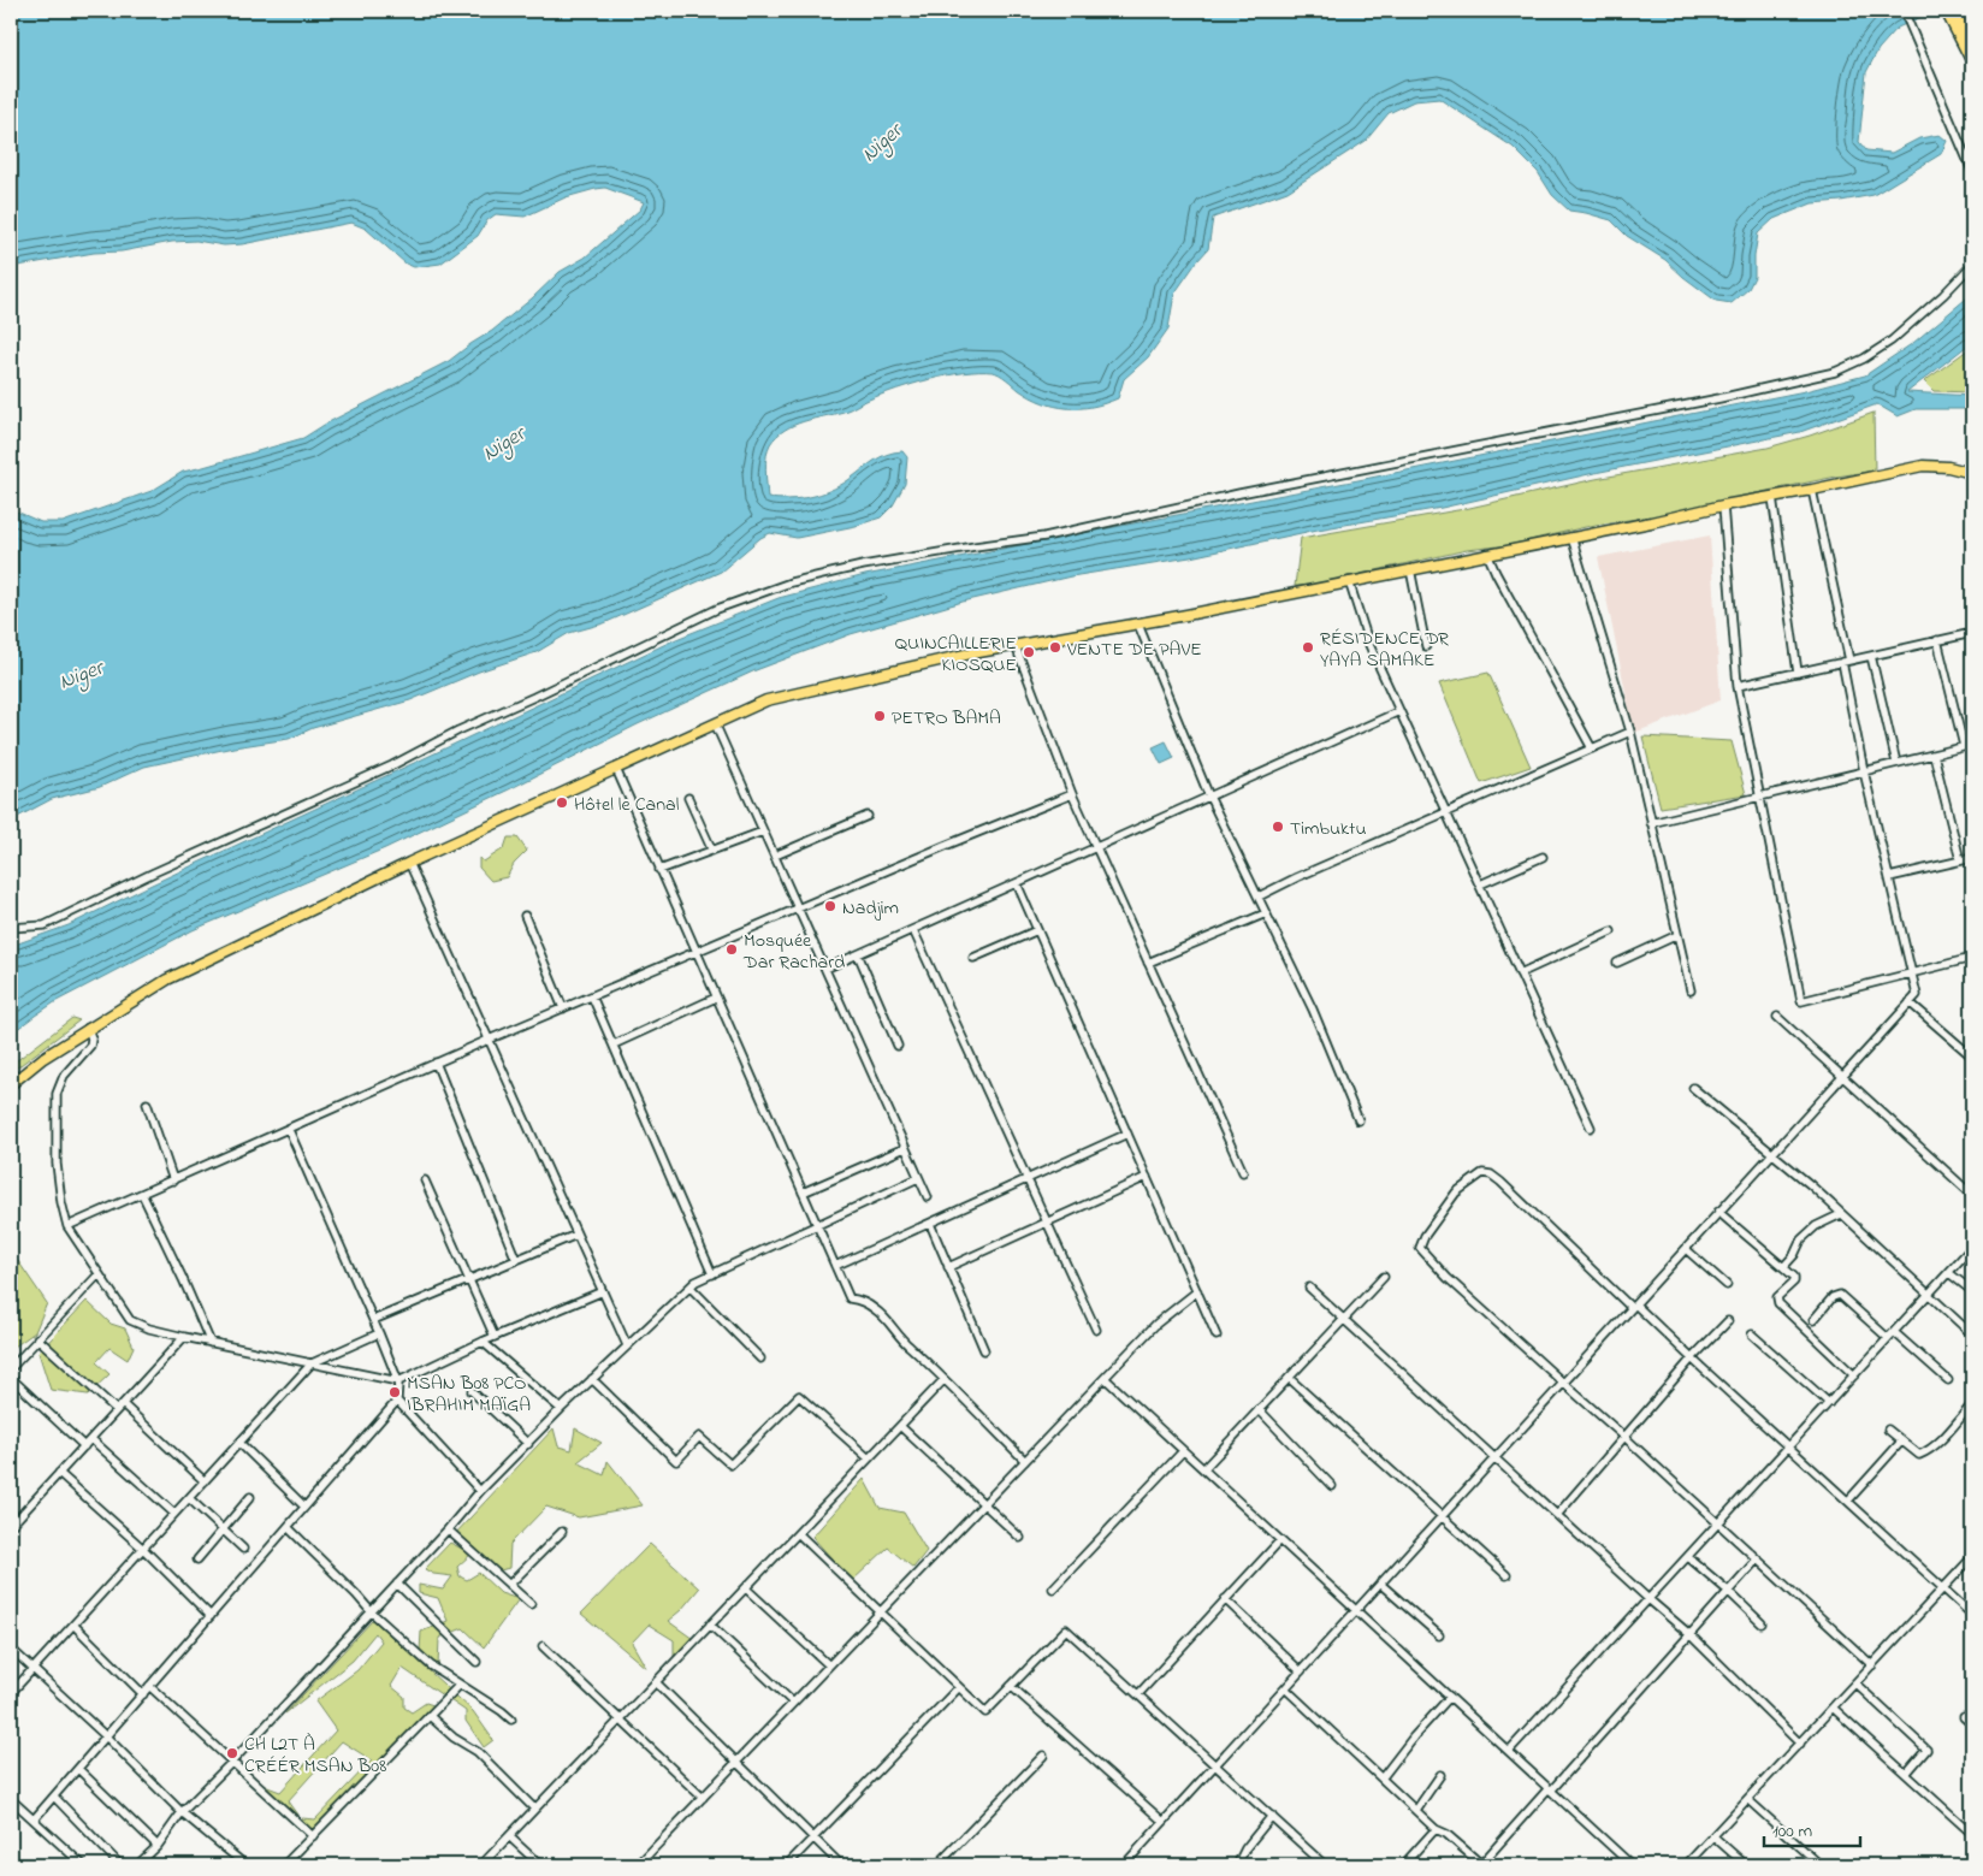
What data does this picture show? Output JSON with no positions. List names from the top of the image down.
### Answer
{
  "water": ["Niger"],
  "places": [
    "VENTE DE PAVE",
    "RÉSIDENCE DR YAYA SAMAKE",
    "QUINCAILLERIE KIOSQUE",
    "PETRO BAMA",
    "Hôtel le Canal",
    "Timbuktu",
    "Nadjim",
    "Mosquée Dar Rachard",
    "MSAN B08 PCO IBRAHIM MAÏGA",
    "CH L2T À CRÉÉR MSAN B08"
  ],
  "scale_bar": "100 m"
}
